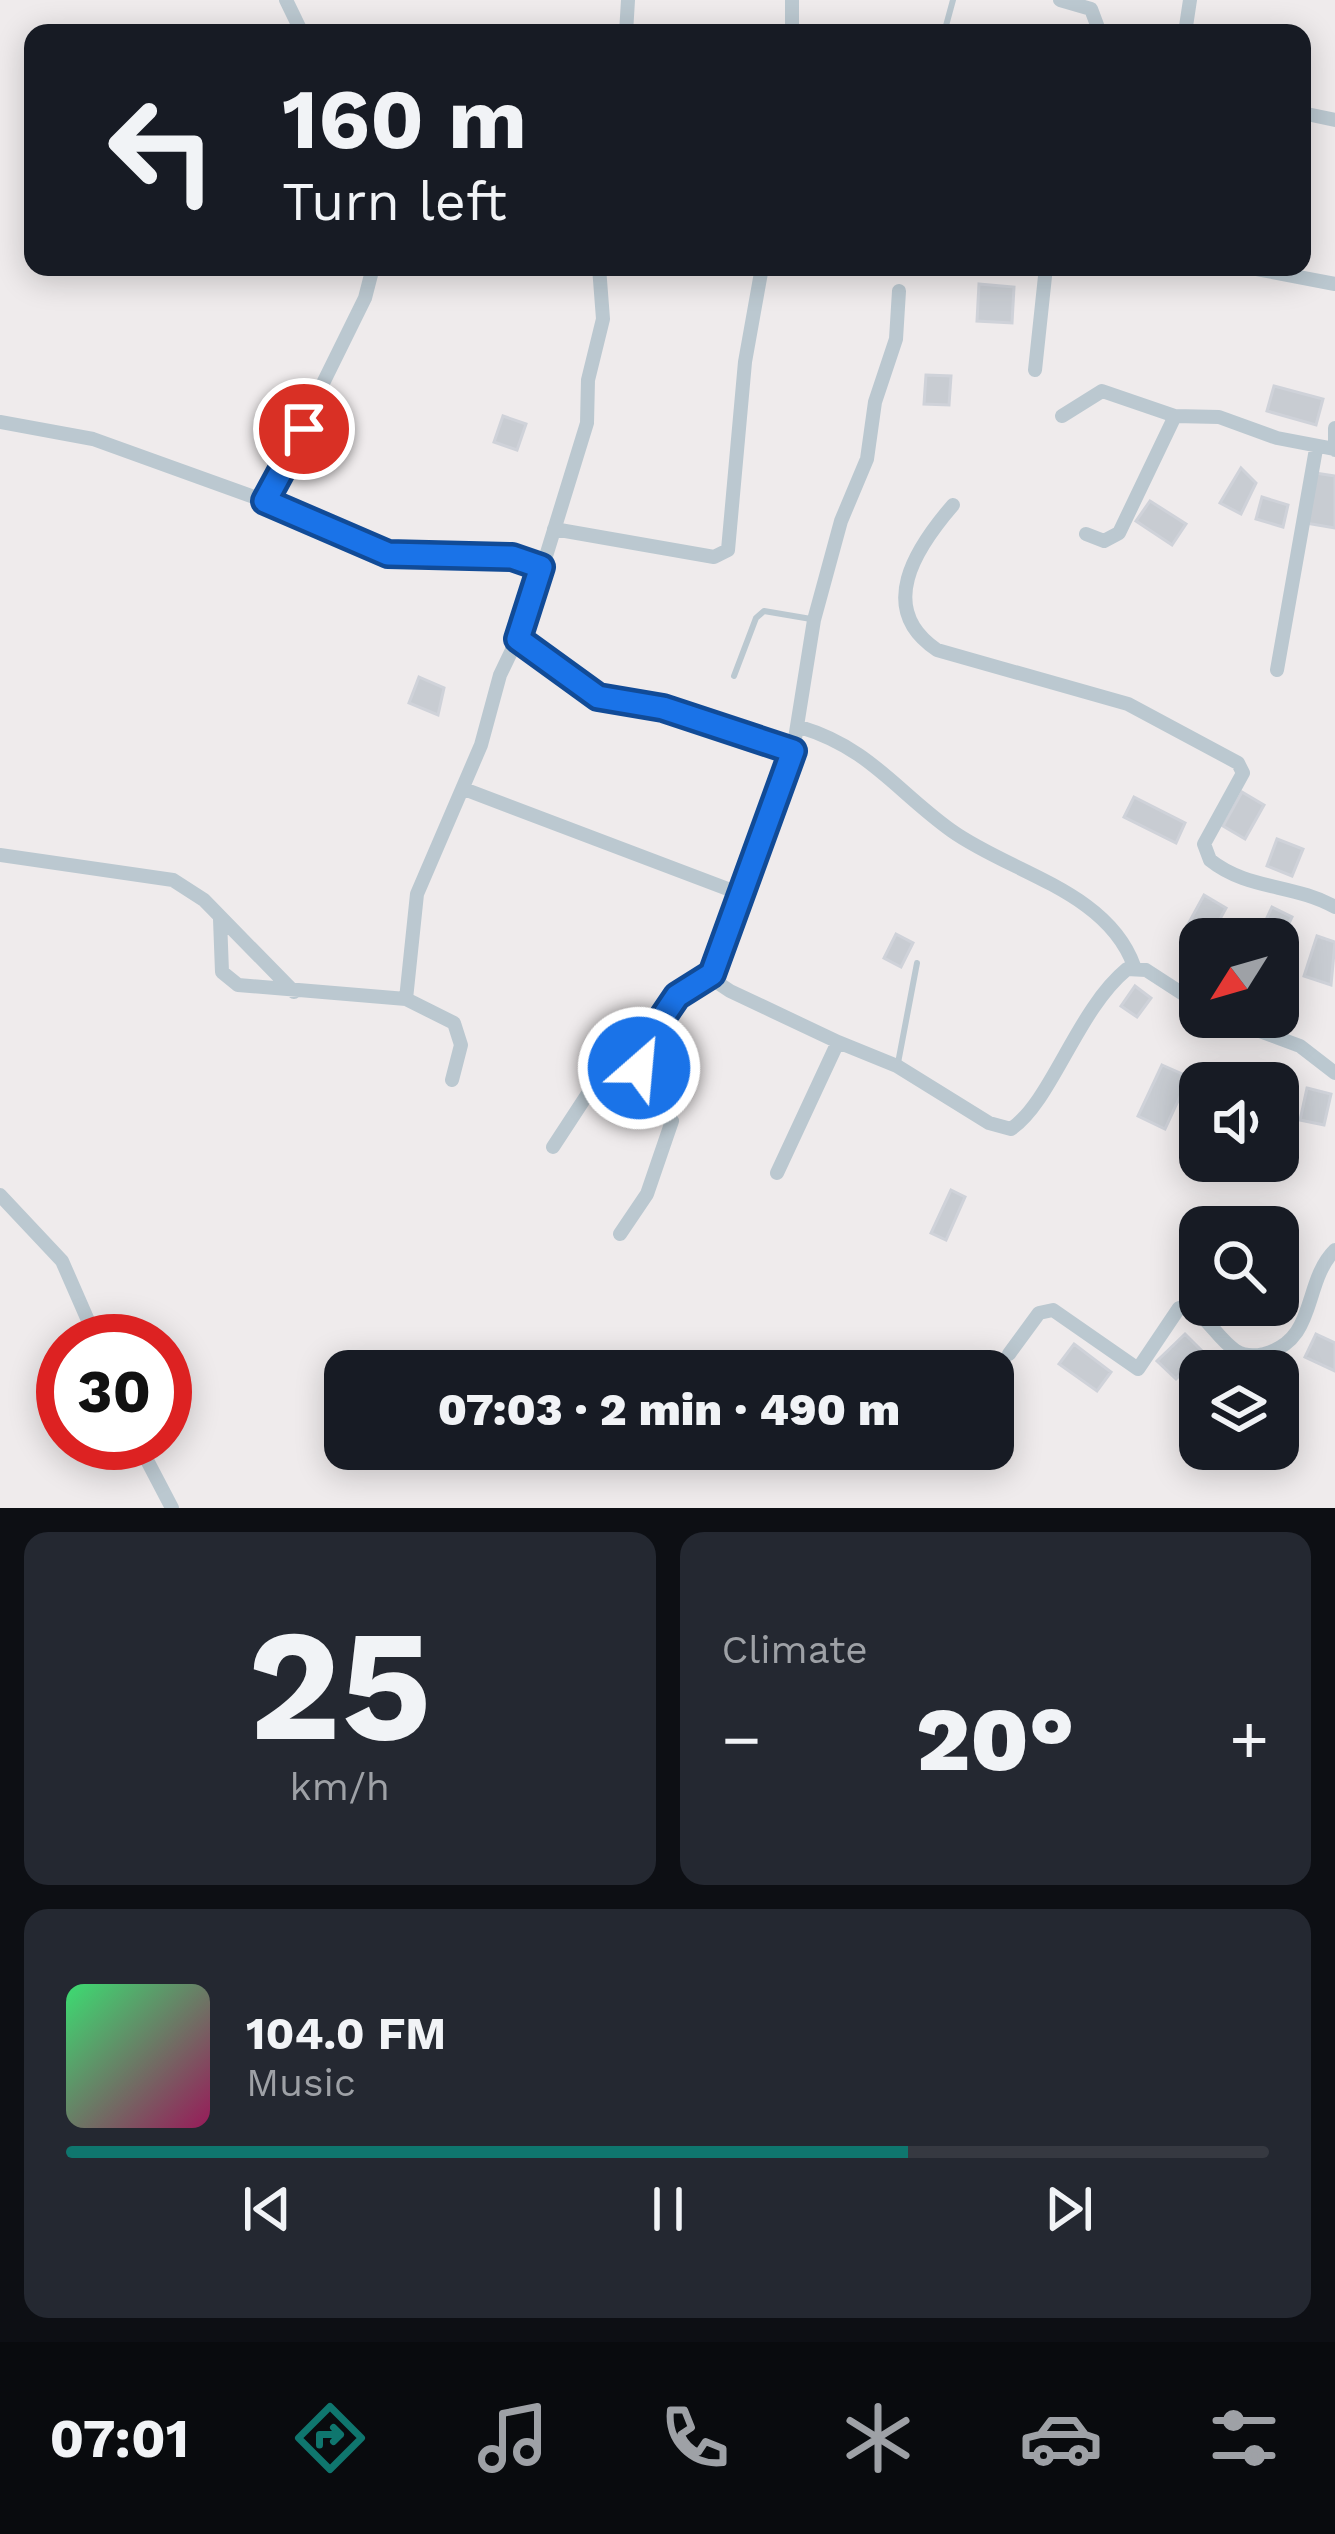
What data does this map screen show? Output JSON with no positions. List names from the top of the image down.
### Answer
{
  "north": "bottom left",
  "page": {
    "turn": ["160 m", "Turn left"],
    "limit": "30",
    "trip": "07:03 · 2 min · 490 m",
    "tile": [
      ["25", "km/h"],
      "Climate"
    ],
    "heat": ["−", "20°", "+"],
    "song": ["104.0 FM", "Music"],
    "tabs": "07:01"
  }
}
